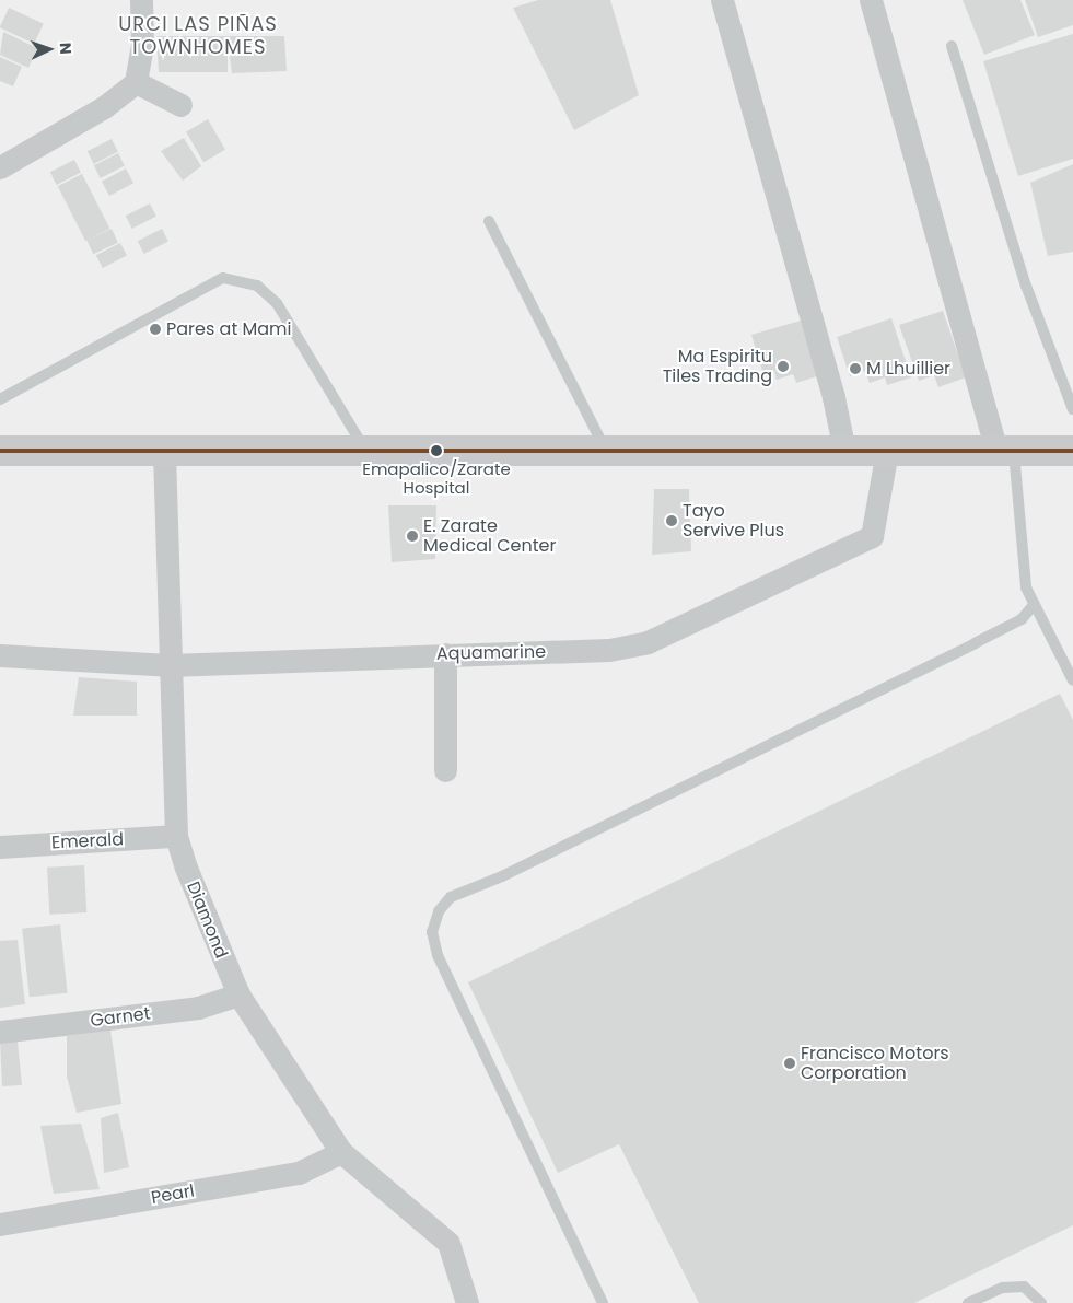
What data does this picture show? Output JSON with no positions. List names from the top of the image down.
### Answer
{
  "streets": {
    "street": [
      "Aquamarine",
      "Emerald",
      "Diamond",
      "Garnet",
      "Pearl"
    ]
  },
  "crossings": [
    ["Aquamarine", "Diamond"],
    ["Emerald", "Diamond"],
    ["Diamond", "Garnet"],
    ["Diamond", "Pearl"]
  ],
  "districts": ["URCI LAS PIÑAS TOWNHOMES"],
  "places": [
    "Pares at Mami",
    "Ma Espiritu Tiles Trading",
    "M Lhuillier",
    "Emapalico/Zarate Hospital",
    "Tayo Servive Plus",
    "E. Zarate Medical Center",
    "Francisco Motors Corporation"
  ],
  "north": "right"
}
